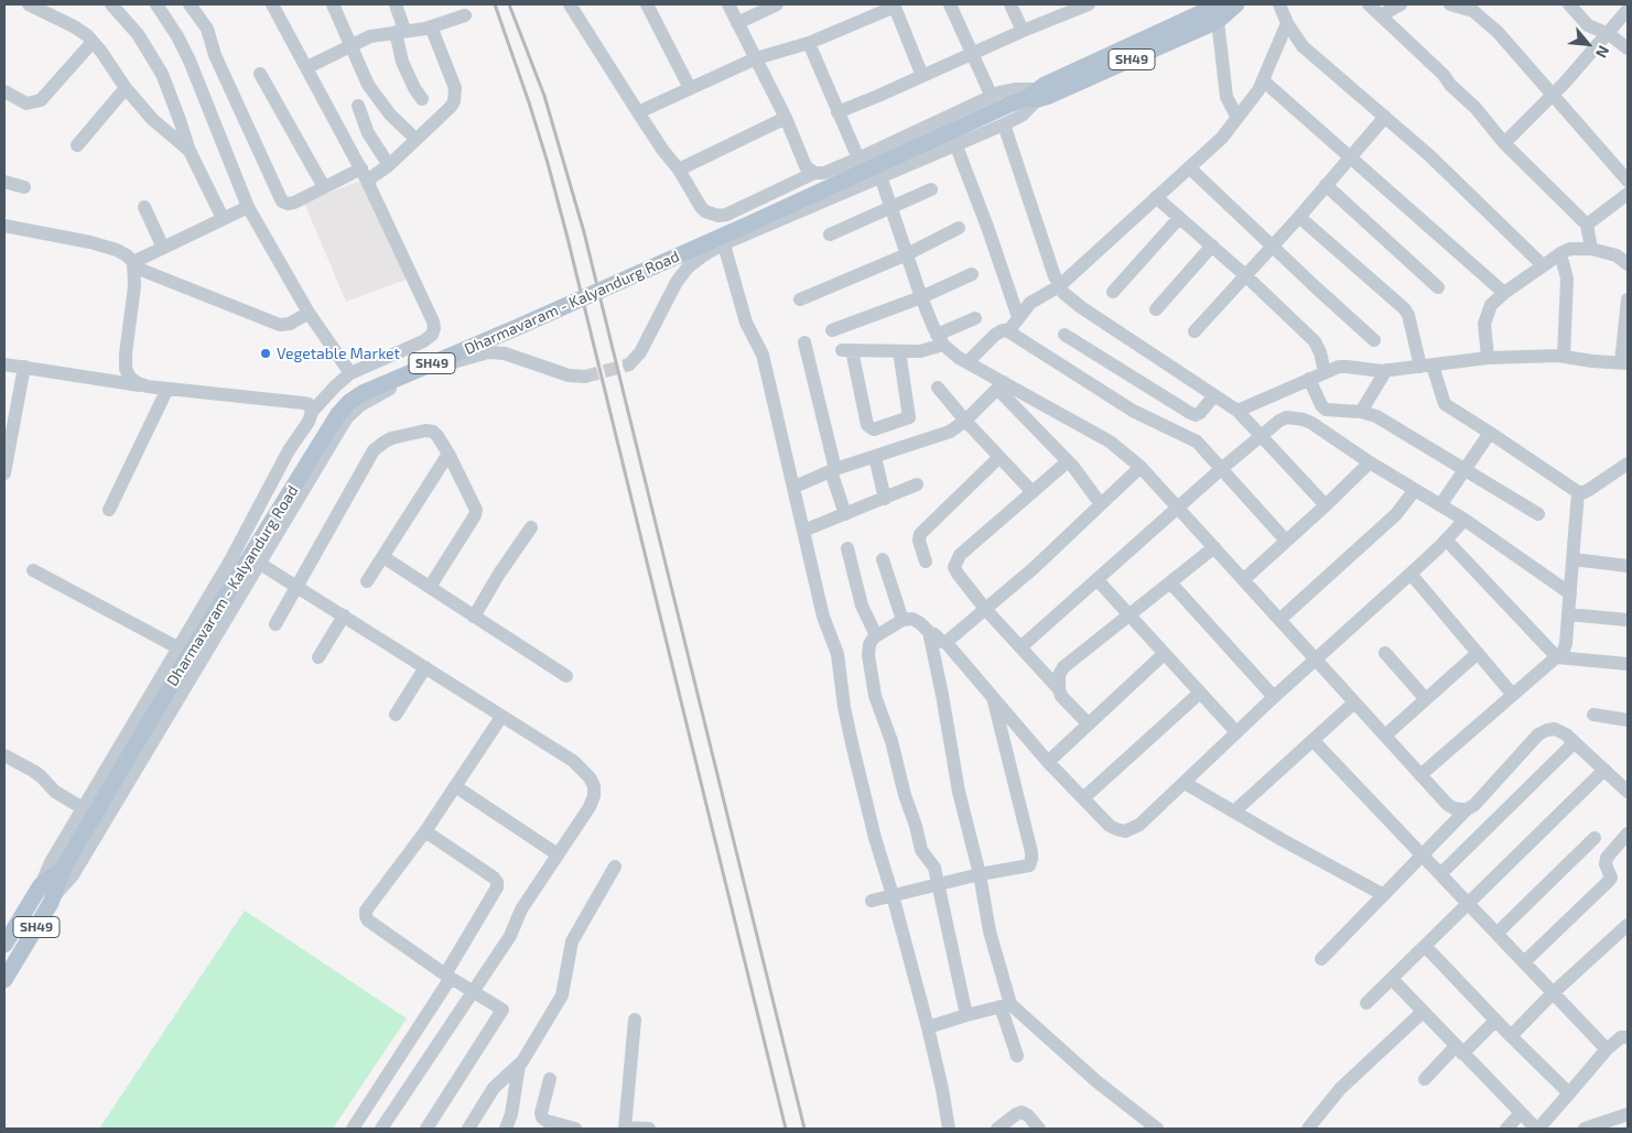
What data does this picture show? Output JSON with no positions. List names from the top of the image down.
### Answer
{
  "streets": {
    "main road": ["SH49", "Dharmavaram - Kalyandurg Road"]
  },
  "places": ["Vegetable Market"],
  "north": "bottom right"
}
